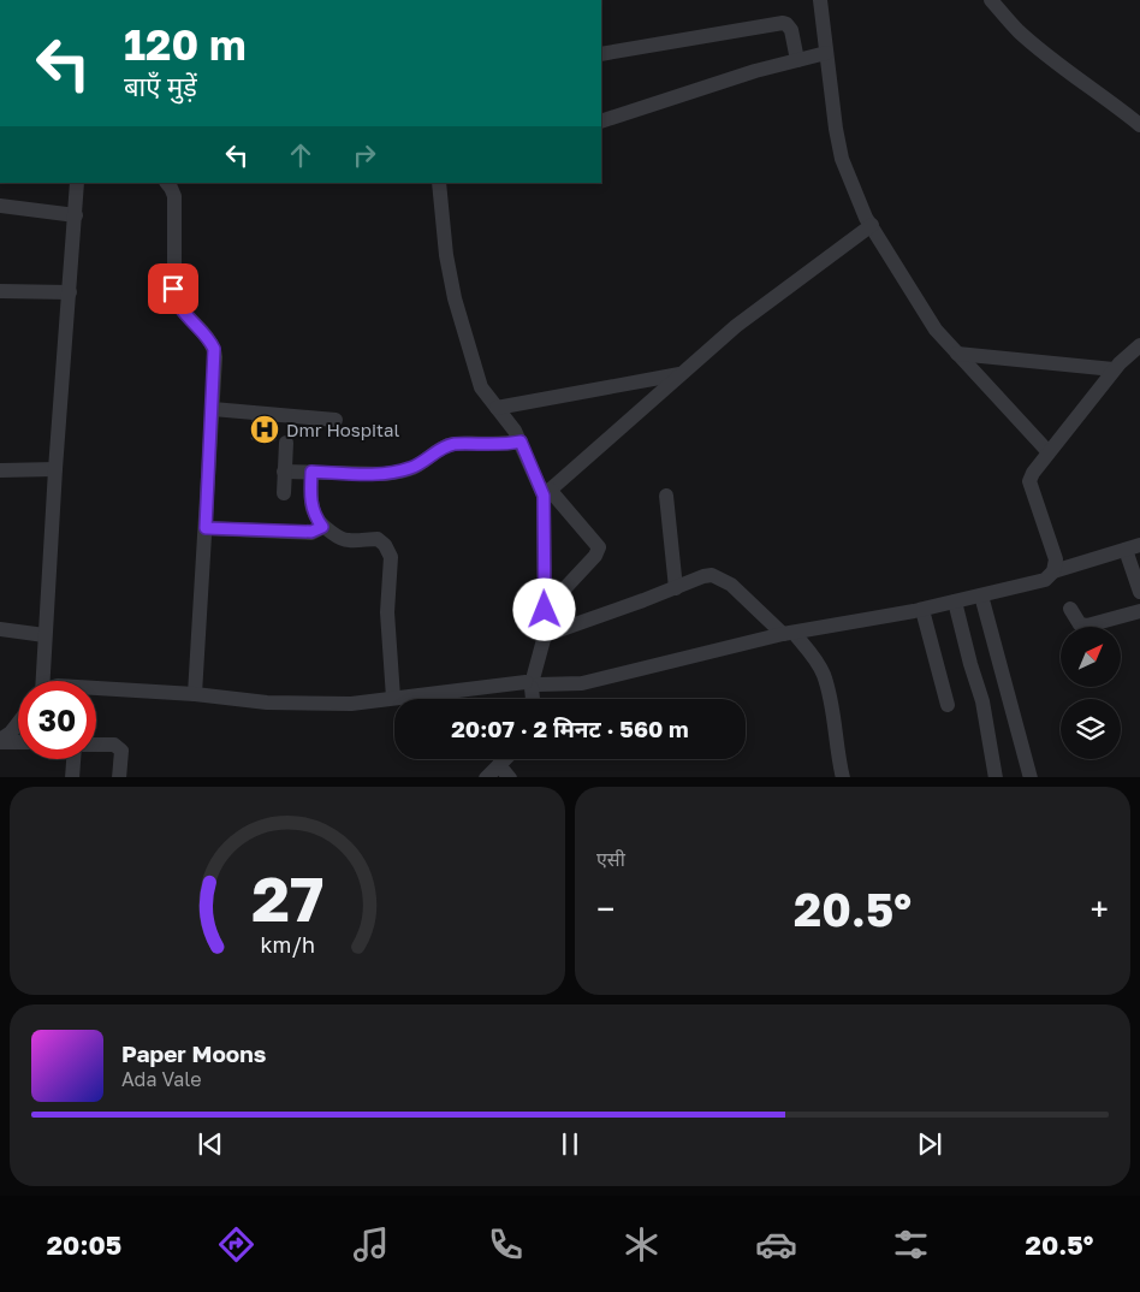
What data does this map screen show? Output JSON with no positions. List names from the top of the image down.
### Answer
{
  "places": {
    "hospital": ["Dmr Hospital"]
  },
  "north": "top right",
  "page": {
    "turn": ["120 m", "बाएँ मुड़ें"],
    "limit": "30",
    "trip": "20:07 · 2 मिनट · 560 m",
    "tile": "एसी",
    "heat": ["−", "20.5°", "+"],
    "song": ["Paper Moons", "Ada Vale"],
    "tabs": ["20:05", "20.5°"],
    "gauge": ["27", "km/h"]
  }
}
